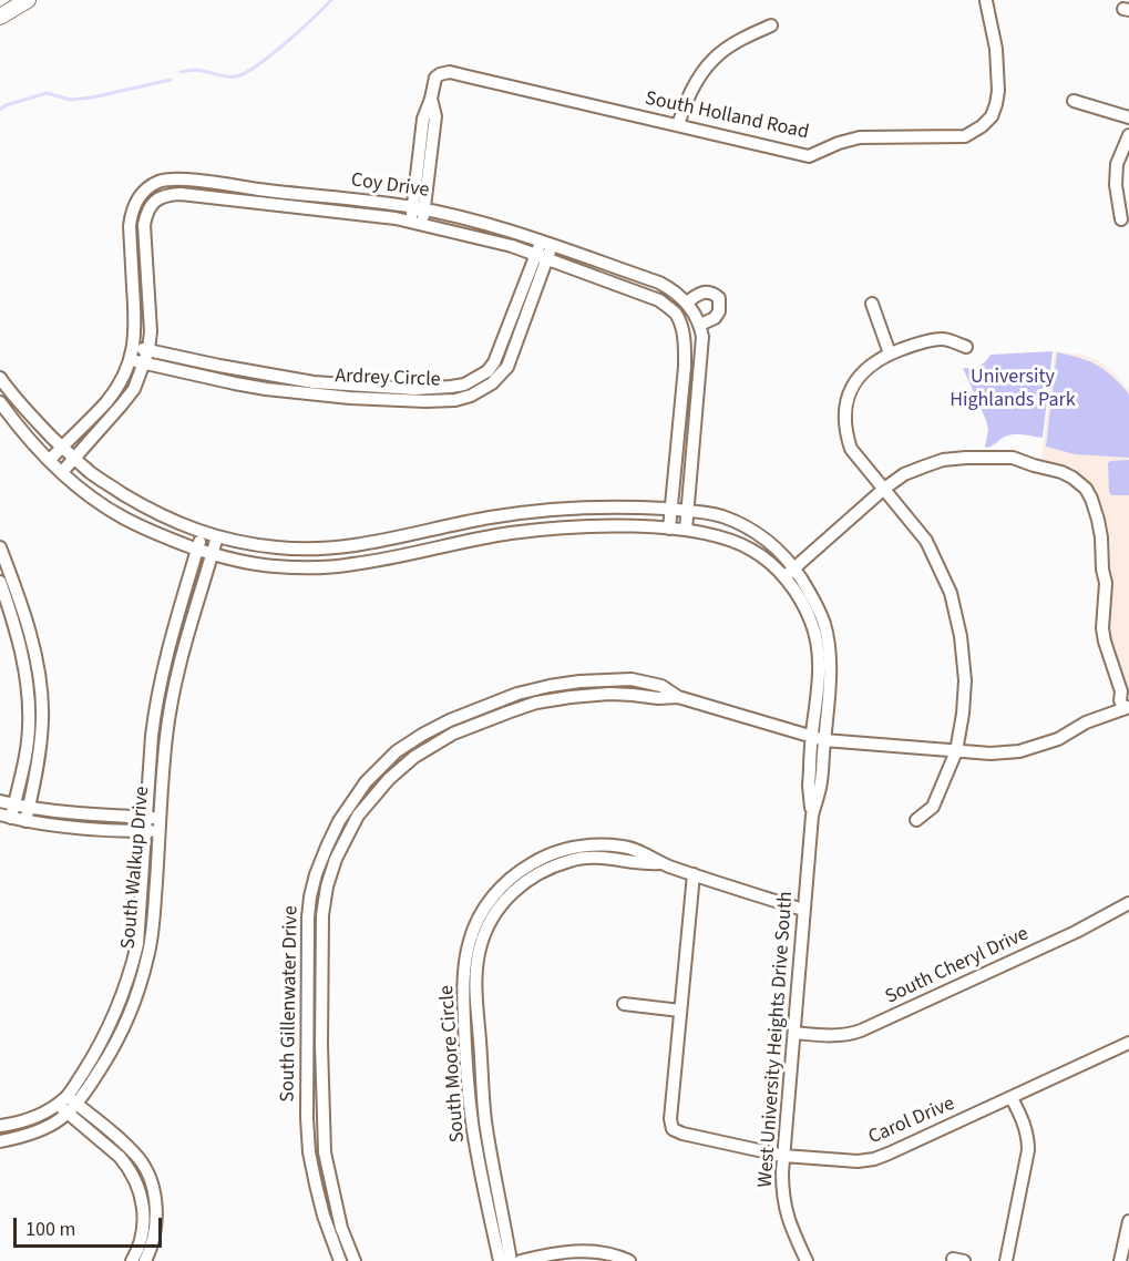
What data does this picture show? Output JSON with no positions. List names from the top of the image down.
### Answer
{
  "streets": {
    "street": [
      "South Holland Road",
      "Coy Drive",
      "Ardrey Circle",
      "South Walkup Drive",
      "South Cheryl Drive",
      "South Gillenwater Drive",
      "West University Heights Drive South",
      "South Moore Circle",
      "Carol Drive"
    ]
  },
  "crossings": [
    ["South Holland Road", "Coy Drive"],
    ["Coy Drive", "Ardrey Circle"],
    ["Coy Drive", "West University Heights Drive South"],
    ["South Walkup Drive", "West University Heights Drive South"],
    ["South Cheryl Drive", "West University Heights Drive South"],
    ["South Gillenwater Drive", "West University Heights Drive South"],
    ["West University Heights Drive South", "South Moore Circle"],
    ["West University Heights Drive South", "Carol Drive"],
    ["South Moore Circle", "Carol Drive"]
  ],
  "parks": ["University Highlands Park"],
  "scale_bar": "100 m"
}
